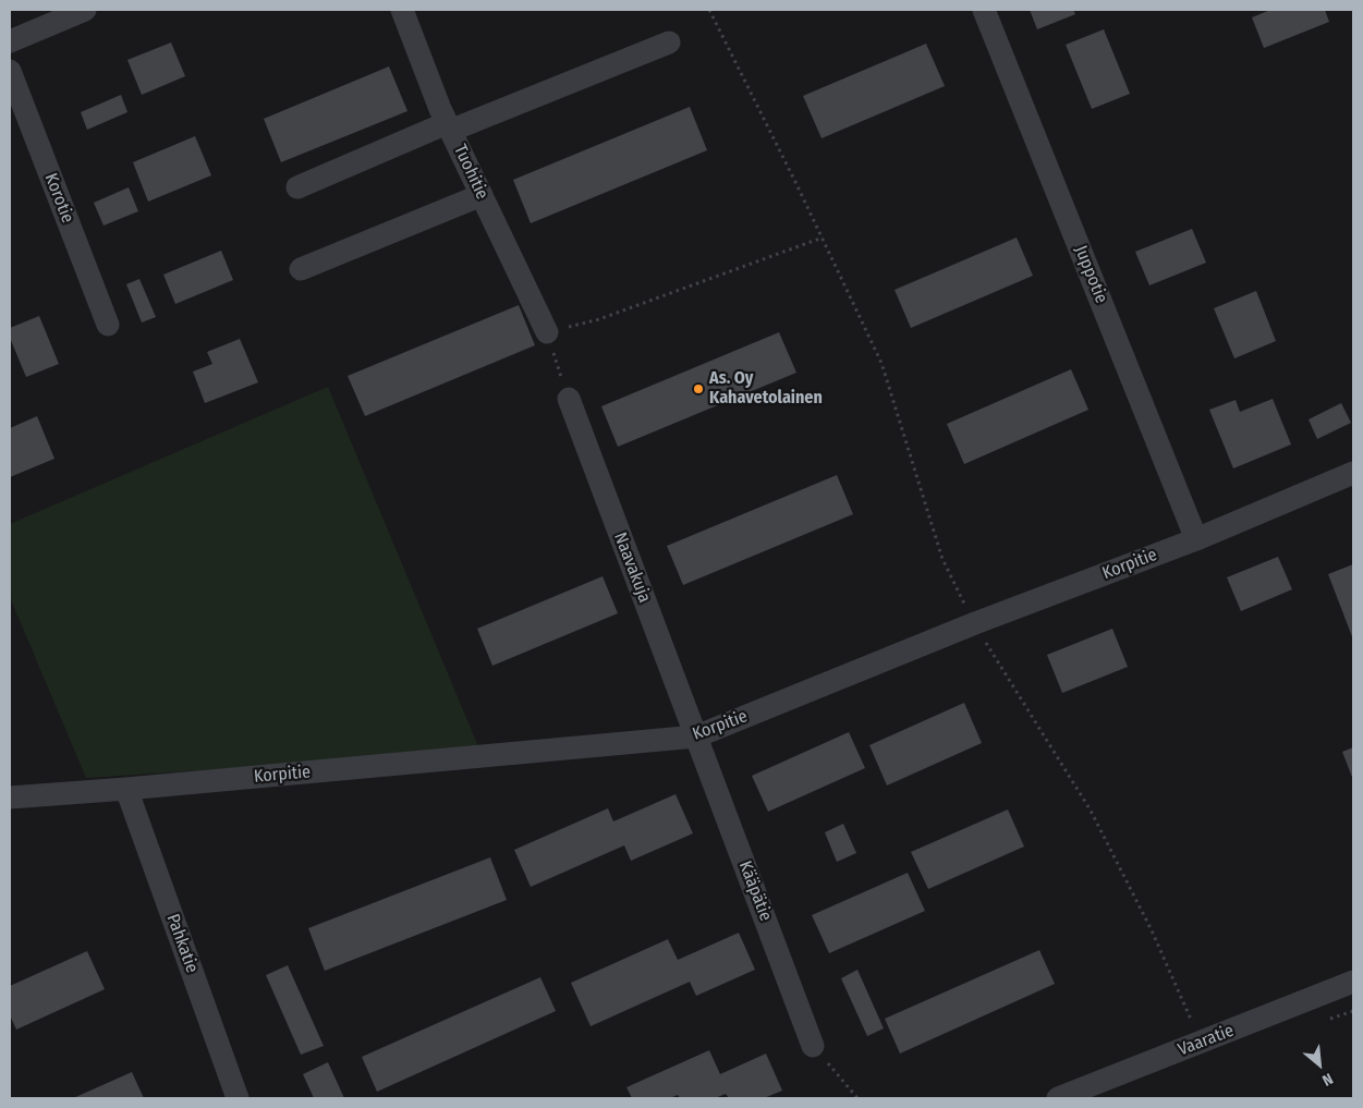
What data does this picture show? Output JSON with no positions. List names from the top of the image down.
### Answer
{
  "streets": {
    "street": [
      "Tuohitie",
      "Korotie",
      "Juppotie",
      "Korpitie",
      "Naavakuja",
      "Kääpätie",
      "Pahkatie",
      "Vaaratie"
    ]
  },
  "crossings": [
    ["Juppotie", "Korpitie"],
    ["Korpitie", "Naavakuja"],
    ["Korpitie", "Kääpätie"],
    ["Korpitie", "Pahkatie"],
    ["Naavakuja", "Kääpätie"]
  ],
  "places": ["As. Oy Kahavetolainen"],
  "north": "bottom right"
}
